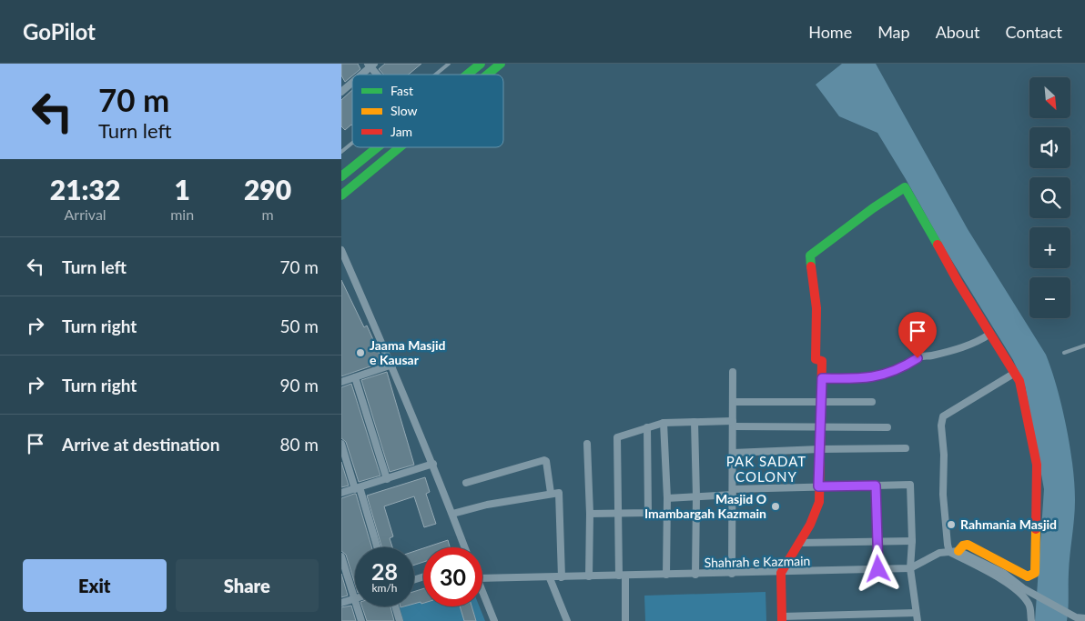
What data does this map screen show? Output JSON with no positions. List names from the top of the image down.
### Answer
{
  "streets": {
    "street": ["Shahrah e Kazmain"]
  },
  "districts": ["PAK SADAT COLONY"],
  "places": ["Jaama Masjid e Kausar", "Masjid O Imambargah Kazmain", "Rahmania Masjid"],
  "legend": ["Fast", "Slow", "Jam"],
  "north": "bottom right",
  "page": {
    "header": "GoPilot",
    "nav": [
      "Home",
      "Map",
      "About",
      "Contact"
    ],
    "turn": ["70 m", "Turn left"],
    "map_buttons": ["+", "−"],
    "eta": [
      "21:32",
      "Arrival",
      "1",
      "min",
      "290",
      "m"
    ],
    "list": [
      {
        "name": "Turn left",
        "value": "70 m"
      },
      {
        "name": "Turn right",
        "value": "50 m"
      },
      {
        "name": "Turn right",
        "value": "90 m"
      },
      {
        "name": "Arrive at destination",
        "value": "80 m"
      }
    ],
    "speed": "28 km/h",
    "limit": "30",
    "buttons": ["Exit", "Share"]
  }
}
